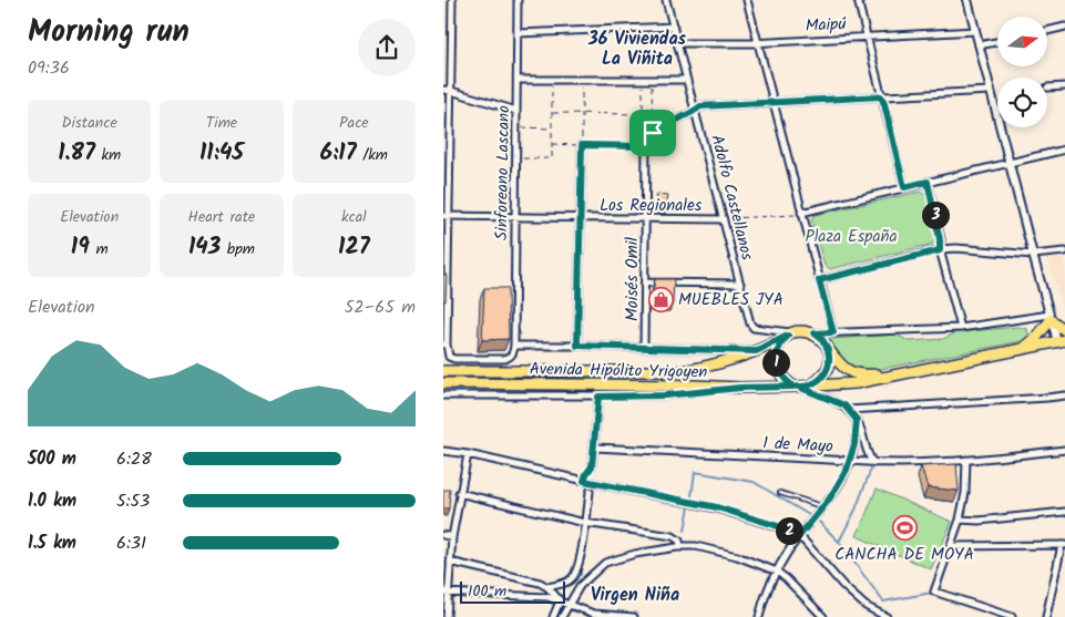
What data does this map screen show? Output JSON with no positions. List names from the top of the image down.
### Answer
{
  "streets": {
    "main road": ["Avenida Hipólito Yrigoyen"],
    "street": [
      "Maipú",
      "Sinforeano Lascano",
      "Adolfo Castellanos",
      "Los Regionales",
      "Moisés Omil",
      "1 de Mayo"
    ]
  },
  "crossings": [
    ["Maipú", "Adolfo Castellanos"],
    ["Sinforeano Lascano", "Los Regionales"],
    ["Adolfo Castellanos", "Los Regionales"],
    ["Adolfo Castellanos", "Avenida Hipólito Yrigoyen"],
    ["Los Regionales", "Moisés Omil"]
  ],
  "districts": ["36 Viviendas La Viñita", "Virgen Niña"],
  "parks": ["Plaza España"],
  "places": {
    "shop": ["MUEBLES JYA"],
    "sports": ["CANCHA DE MOYA"]
  },
  "scale_bar": "100 m",
  "north": "right",
  "page": {
    "heading": ["Morning run", "09:36"],
    "stats": [
      ["Distance", "1.87 km"],
      ["Time", "11:45"],
      ["Pace", "6:17 /km"],
      ["Elevation", "19 m"],
      ["Heart rate", "143 bpm"],
      ["kcal", "127"]
    ],
    "pins": ["3", "1", "2"],
    "chart": ["Elevation", "52–65 m"],
    "list": [
      {
        "name": "500 m",
        "note": "6:28"
      },
      {
        "name": "1.0 km",
        "note": "5:53"
      },
      {
        "name": "1.5 km",
        "note": "6:31"
      }
    ],
    "scale": "100 m"
  }
}
